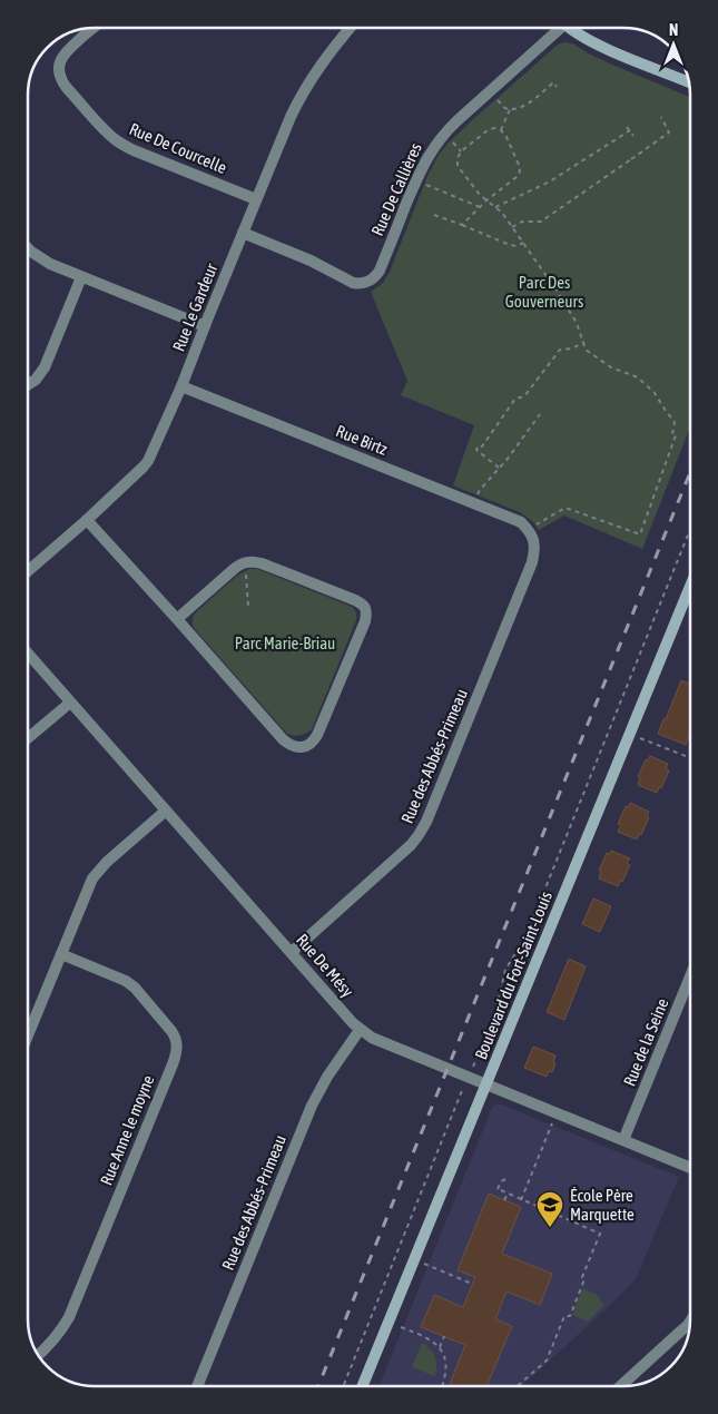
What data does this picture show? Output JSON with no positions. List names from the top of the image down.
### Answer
{
  "streets": {
    "street": [
      "Rue De Courcelle",
      "Rue De Callières",
      "Rue Le Gardeur",
      "Rue Birtz",
      "Rue des Abbés-Primeau",
      "Rue De Mésy",
      "Boulevard du Fort-Saint-Louis",
      "Rue de la Seine",
      "Rue Anne le moyne"
    ]
  },
  "crossings": [
    ["Rue De Courcelle", "Rue Le Gardeur"],
    ["Rue De Callières", "Rue Le Gardeur"],
    ["Rue Le Gardeur", "Rue Birtz"],
    ["Rue Birtz", "Rue des Abbés-Primeau"],
    ["Rue des Abbés-Primeau", "Rue De Mésy"],
    ["Rue De Mésy", "Boulevard du Fort-Saint-Louis"],
    ["Rue De Mésy", "Rue de la Seine"]
  ],
  "parks": ["Parc Des Gouverneurs", "Parc Marie-Briau"],
  "places": {
    "school or university": ["École Père Marquette"]
  },
  "north": "top"
}
